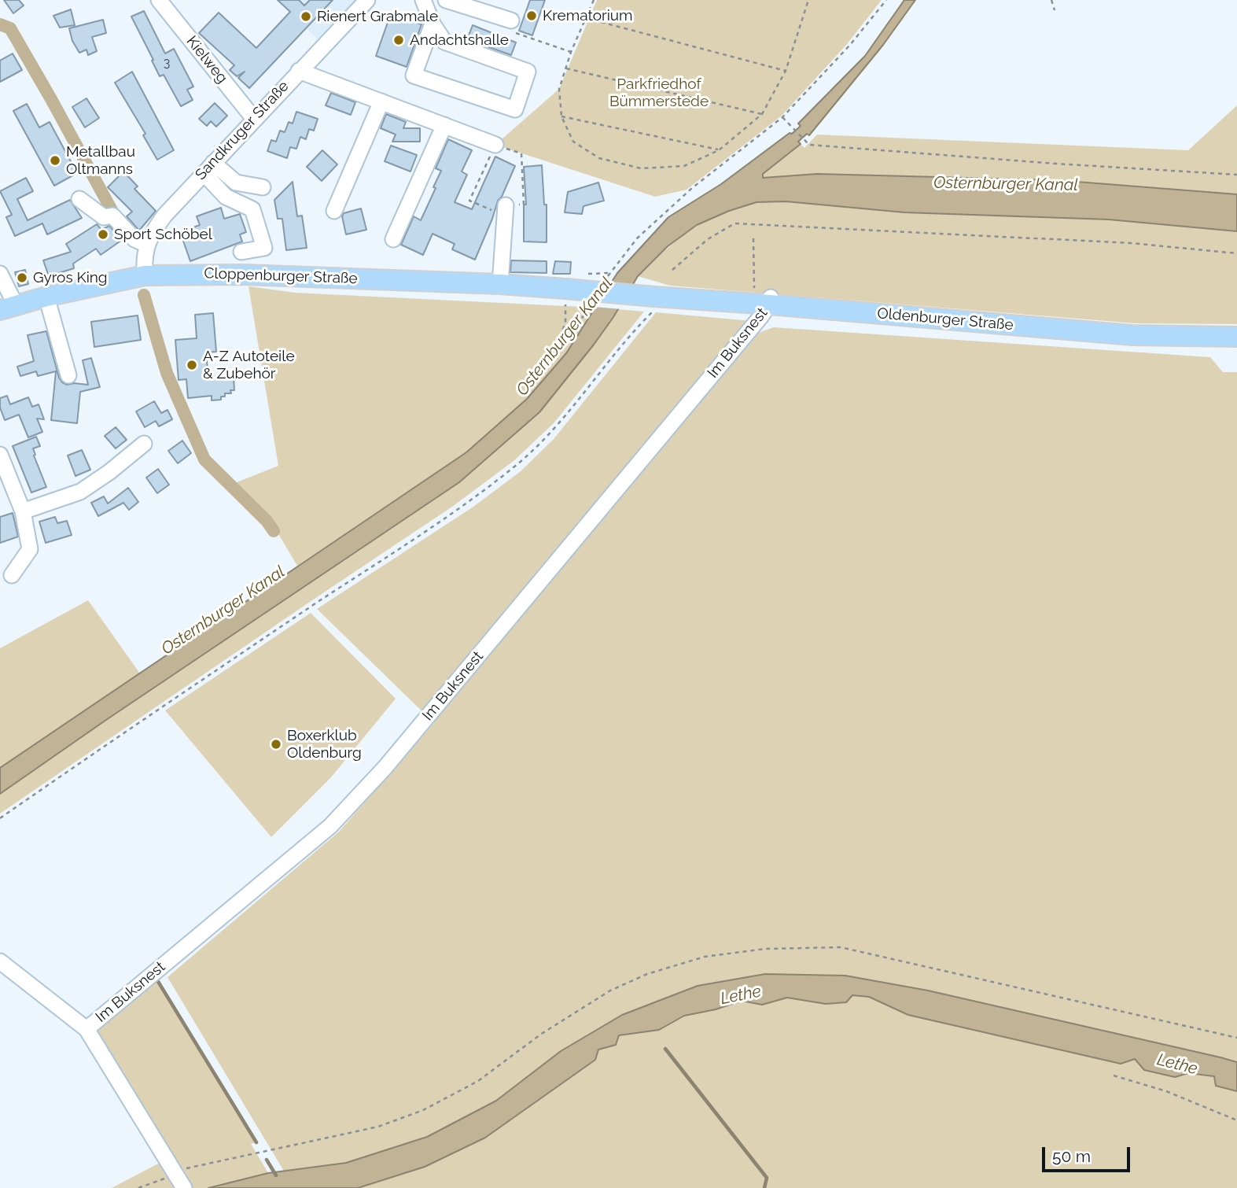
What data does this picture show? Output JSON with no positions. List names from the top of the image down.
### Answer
{
  "streets": {
    "main road": ["Cloppenburger Straße", "Oldenburger Straße"],
    "street": ["Kielweg", "Sandkruger Straße", "Im Buksnest"]
  },
  "crossings": [
    ["Kielweg", "Sandkruger Straße"],
    ["Sandkruger Straße", "Cloppenburger Straße"],
    ["Cloppenburger Straße", "Oldenburger Straße"],
    ["Oldenburger Straße", "Im Buksnest"]
  ],
  "water": ["Osternburger Kanal", "Lethe"],
  "parks": ["Parkfriedhof Bümmerstede"],
  "places": [
    "Krematorium",
    "Rienert Grabmale",
    "Andachtshalle",
    "Metallbau Oltmanns",
    "Sport Schöbel",
    "Gyros King",
    "A-Z Autoteile & Zubehör",
    "Boxerklub Oldenburg"
  ],
  "house_numbers": ["3"],
  "scale_bar": "50 m"
}
